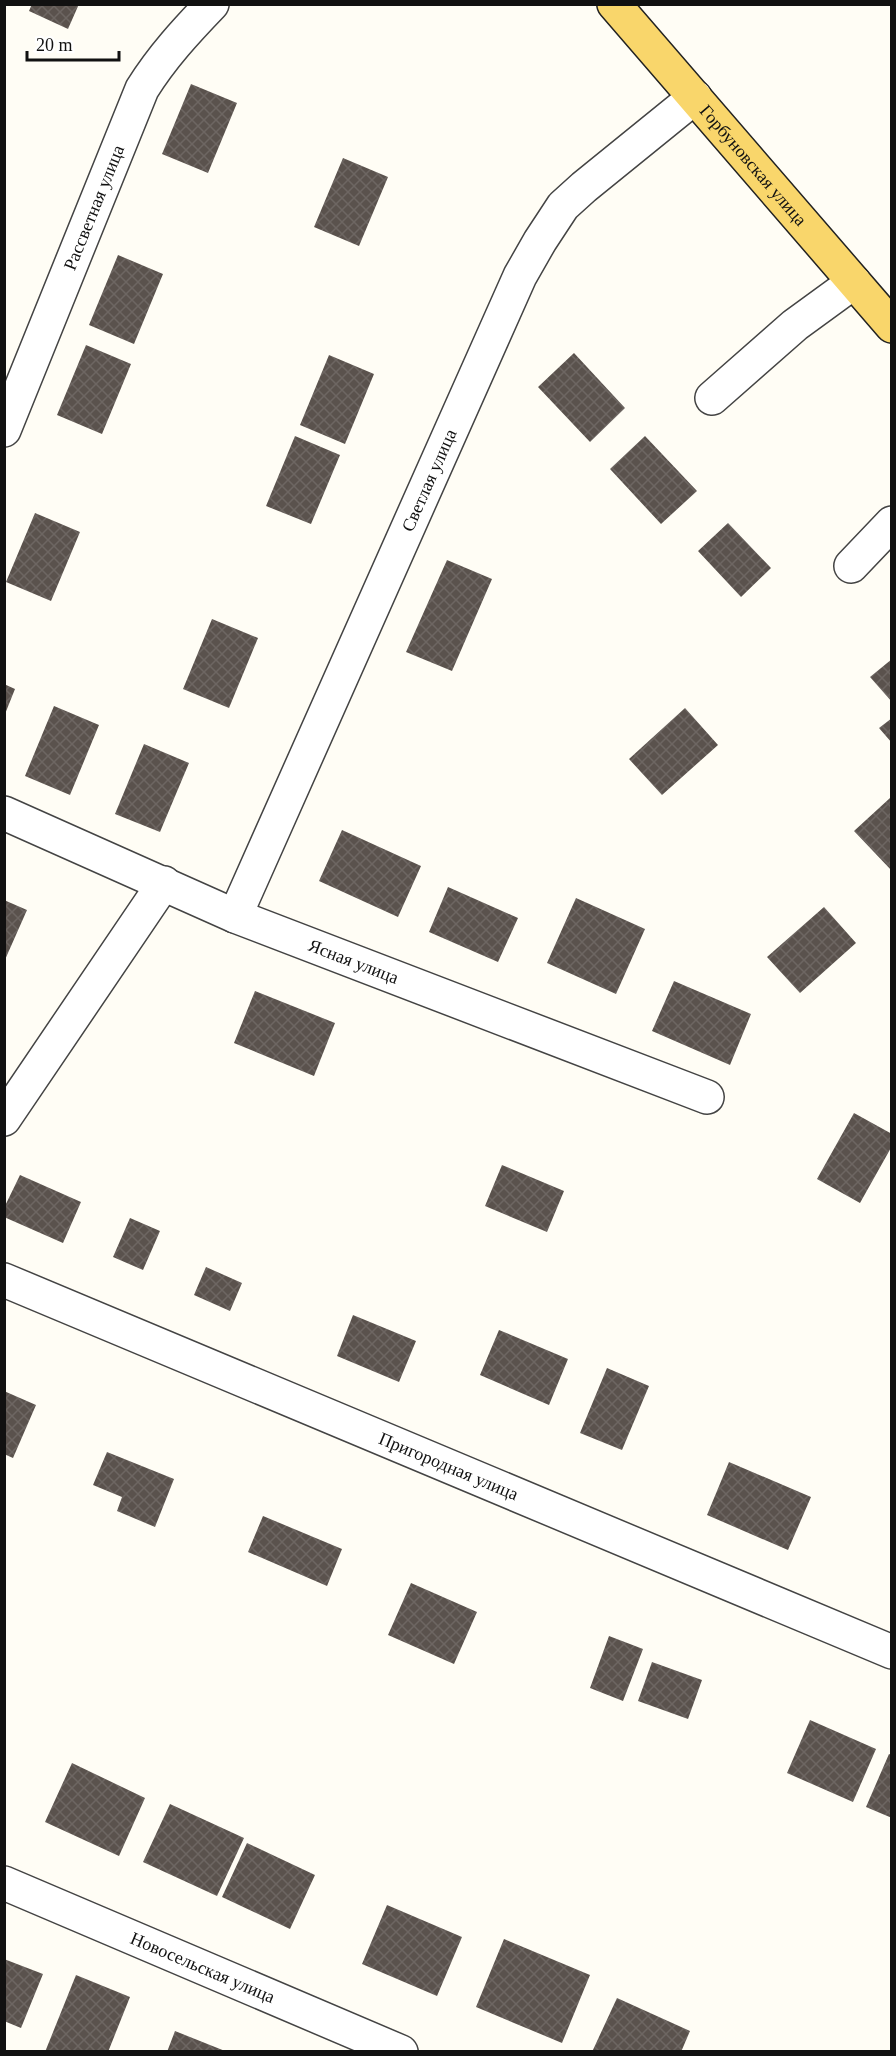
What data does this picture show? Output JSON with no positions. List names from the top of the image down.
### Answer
{
  "streets": {
    "main road": ["Горбуновская улица"],
    "street": [
      "Рассветная улица",
      "Светлая улица",
      "Ясная улица",
      "Пригородная улица",
      "Новосельская улица"
    ]
  },
  "crossings": [
    ["Горбуновская улица", "Светлая улица"],
    ["Светлая улица", "Ясная улица"]
  ],
  "scale_bar": "20 m"
}
